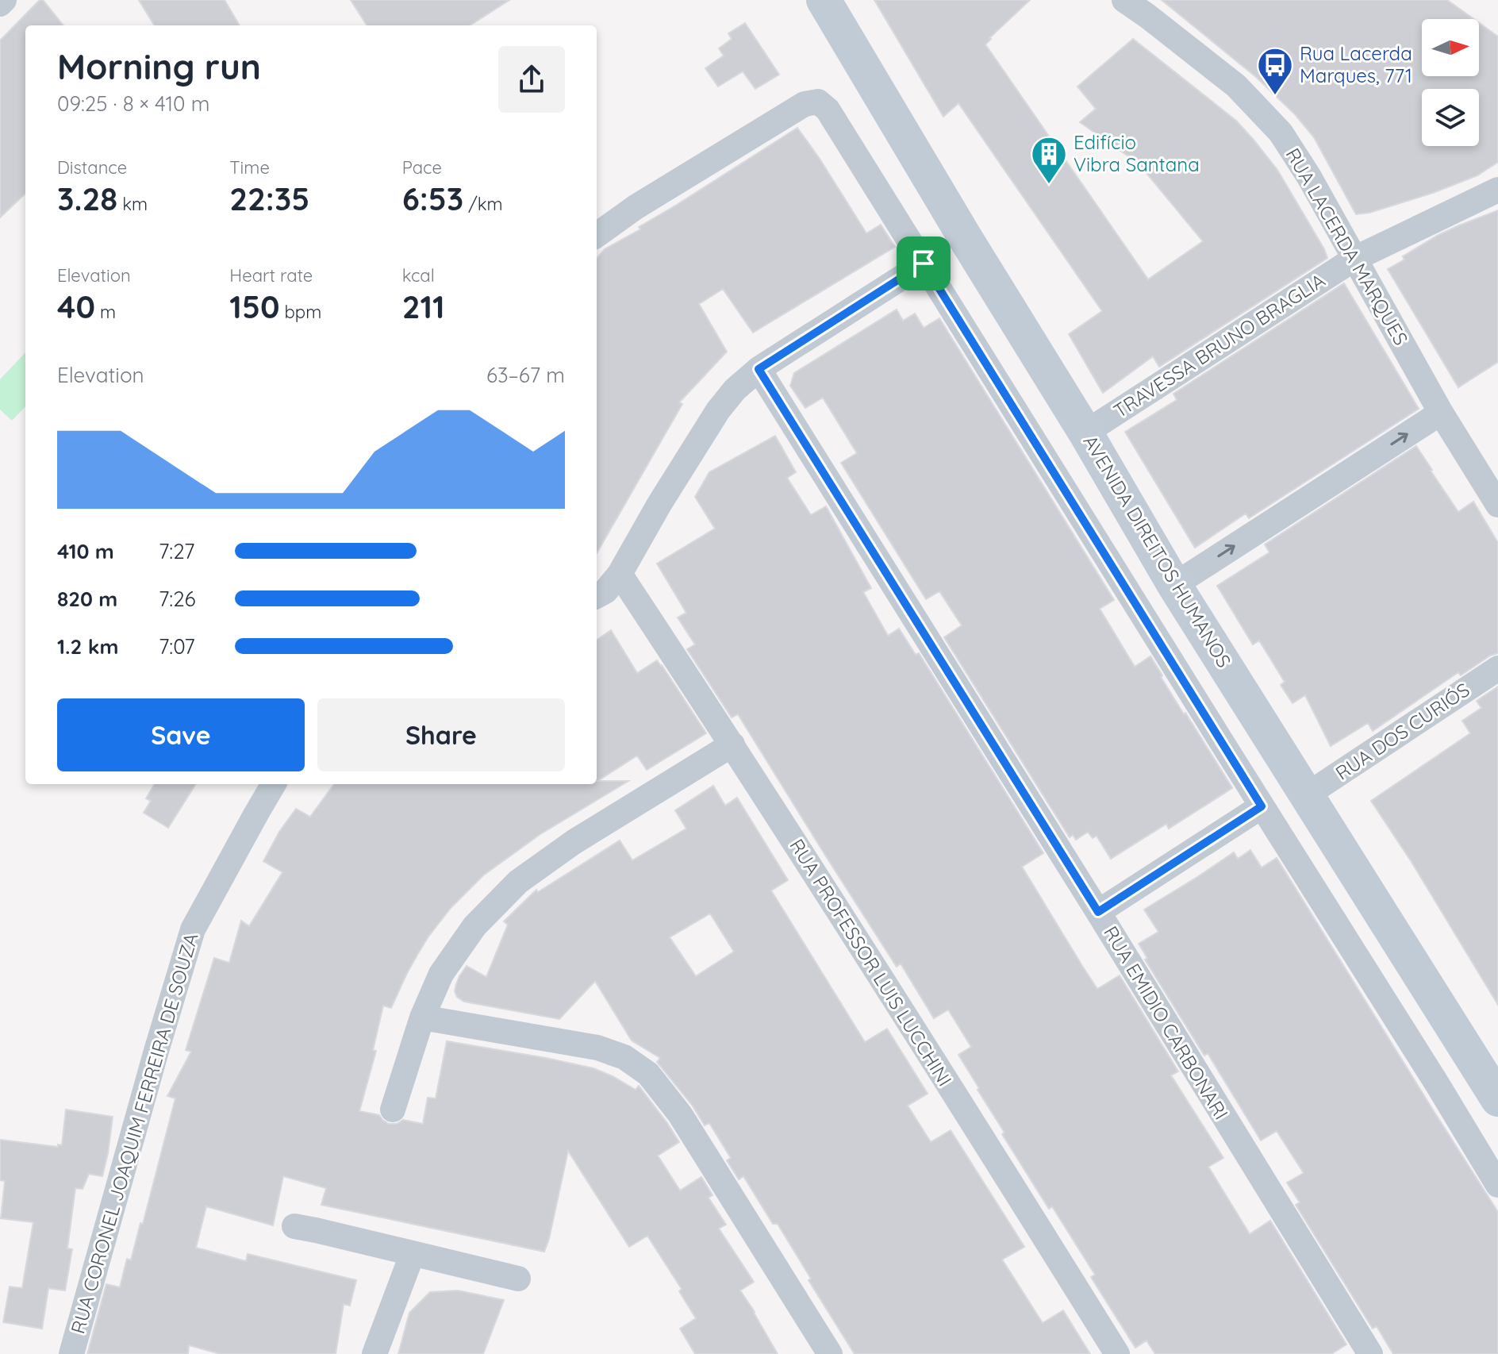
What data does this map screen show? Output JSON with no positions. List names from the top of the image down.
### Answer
{
  "streets": {
    "main road": ["AVENIDA DIREITOS HUMANOS"],
    "street": [
      "RUA LACERDA MARQUES",
      "TRAVESSA BRUNO BRAGLIA",
      "RUA DOS CURIÓS",
      "RUA PROFESSOR LUIS LUCCHINI",
      "RUA EMIDIO CARBONARI",
      "RUA CORONEL JOAQUIM FERREIRA DE SOUZA"
    ]
  },
  "crossings": [
    ["RUA LACERDA MARQUES", "TRAVESSA BRUNO BRAGLIA"],
    ["TRAVESSA BRUNO BRAGLIA", "AVENIDA DIREITOS HUMANOS"],
    ["AVENIDA DIREITOS HUMANOS", "RUA DOS CURIÓS"]
  ],
  "places": {
    "bus stop": ["Rua Lacerda Marques, 771"],
    "building": ["Edifício Vibra Santana"]
  },
  "north": "right",
  "page": {
    "heading": ["Morning run", "09:25 · 8 × 410 m"],
    "stats": [
      ["Distance", "3.28 km"],
      ["Time", "22:35"],
      ["Pace", "6:53 /km"],
      ["Elevation", "40 m"],
      ["Heart rate", "150 bpm"],
      ["kcal", "211"]
    ],
    "chart": ["Elevation", "63–67 m"],
    "list": [
      {
        "name": "410 m",
        "note": "7:27"
      },
      {
        "name": "820 m",
        "note": "7:26"
      },
      {
        "name": "1.2 km",
        "note": "7:07"
      }
    ],
    "buttons": ["Save", "Share"]
  }
}
